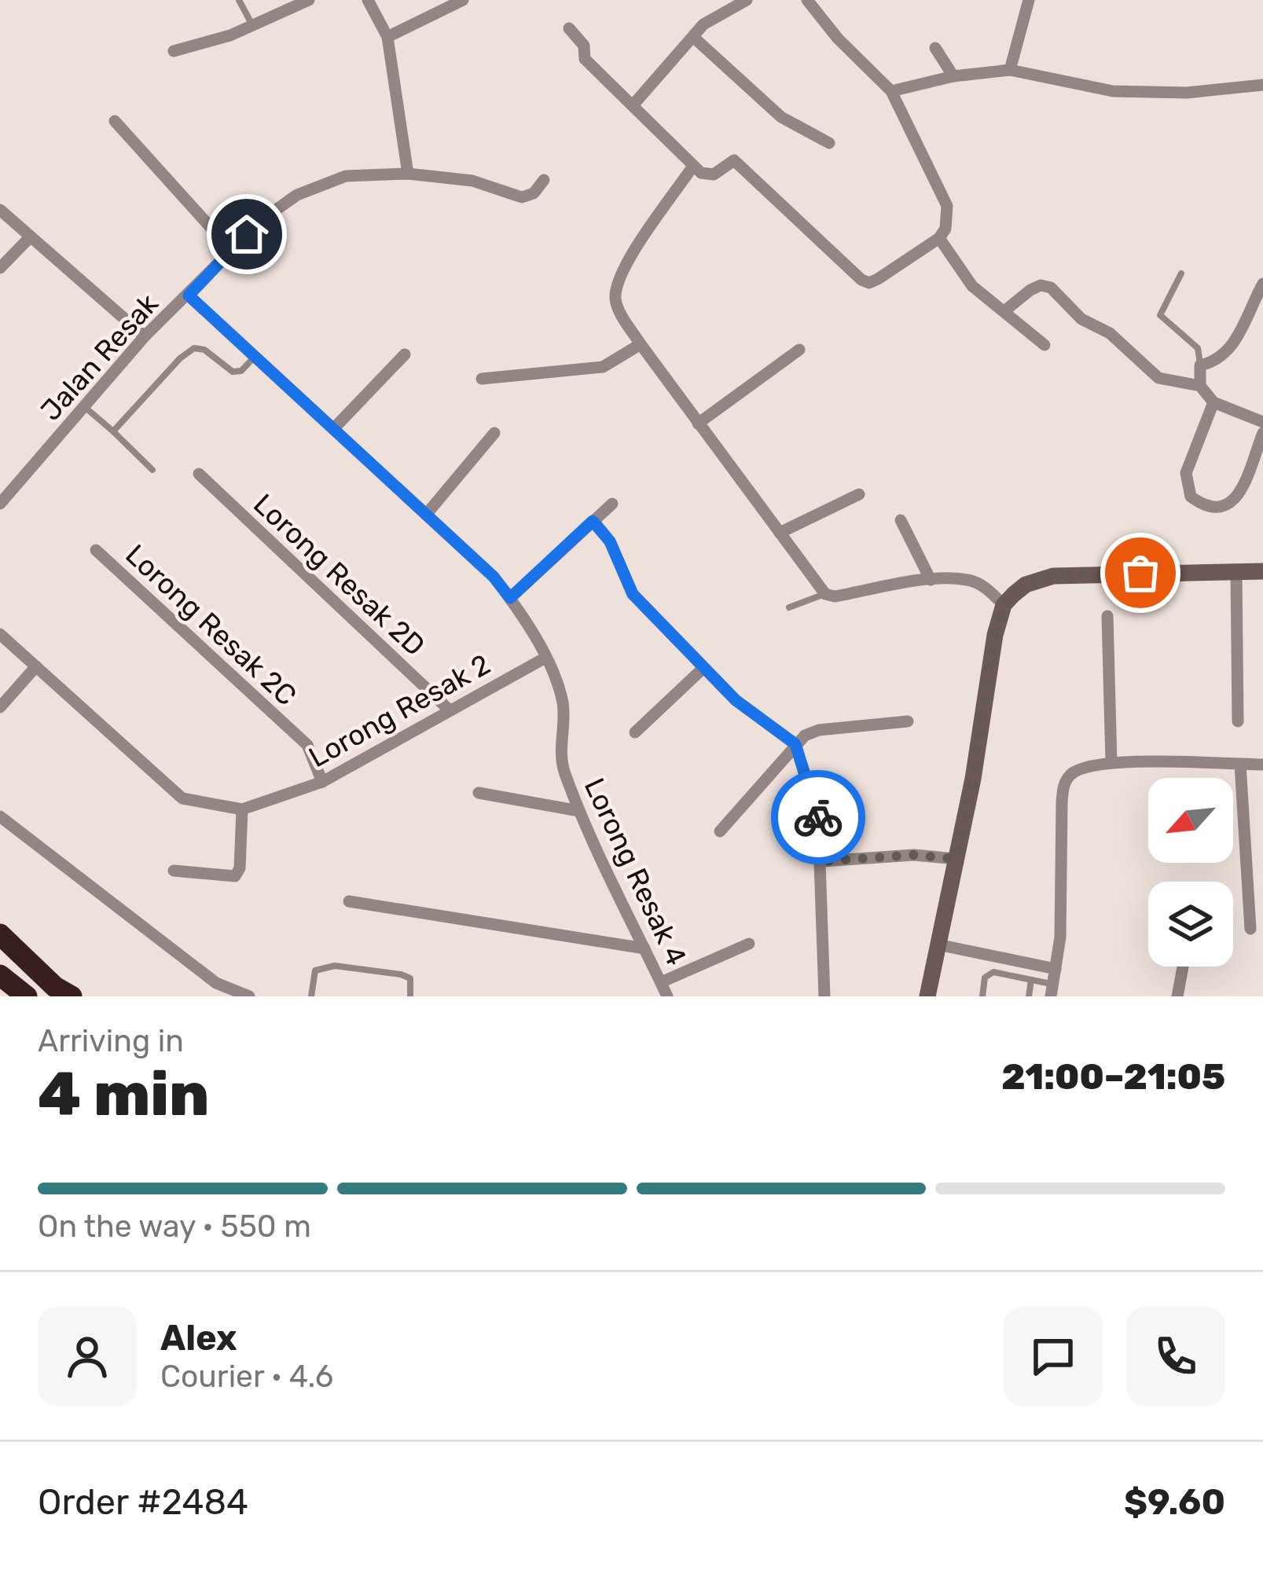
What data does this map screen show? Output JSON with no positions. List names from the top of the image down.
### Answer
{
  "streets": {
    "street": [
      "Jalan Resak",
      "Lorong Resak 2D",
      "Lorong Resak 2C",
      "Lorong Resak 2",
      "Lorong Resak 4"
    ]
  },
  "crossings": [
    ["Jalan Resak", "Lorong Resak 4"],
    ["Lorong Resak 2D", "Lorong Resak 2"],
    ["Lorong Resak 2C", "Lorong Resak 2"],
    ["Lorong Resak 2", "Lorong Resak 4"]
  ],
  "north": "bottom left",
  "page": {
    "heading": ["4 min", "Arriving in", "21:00–21:05"],
    "panel": [
      "Alex",
      "Courier · 4.6",
      "Order #2484",
      "$9.60"
    ],
    "bar": "On the way · 550 m"
  }
}
